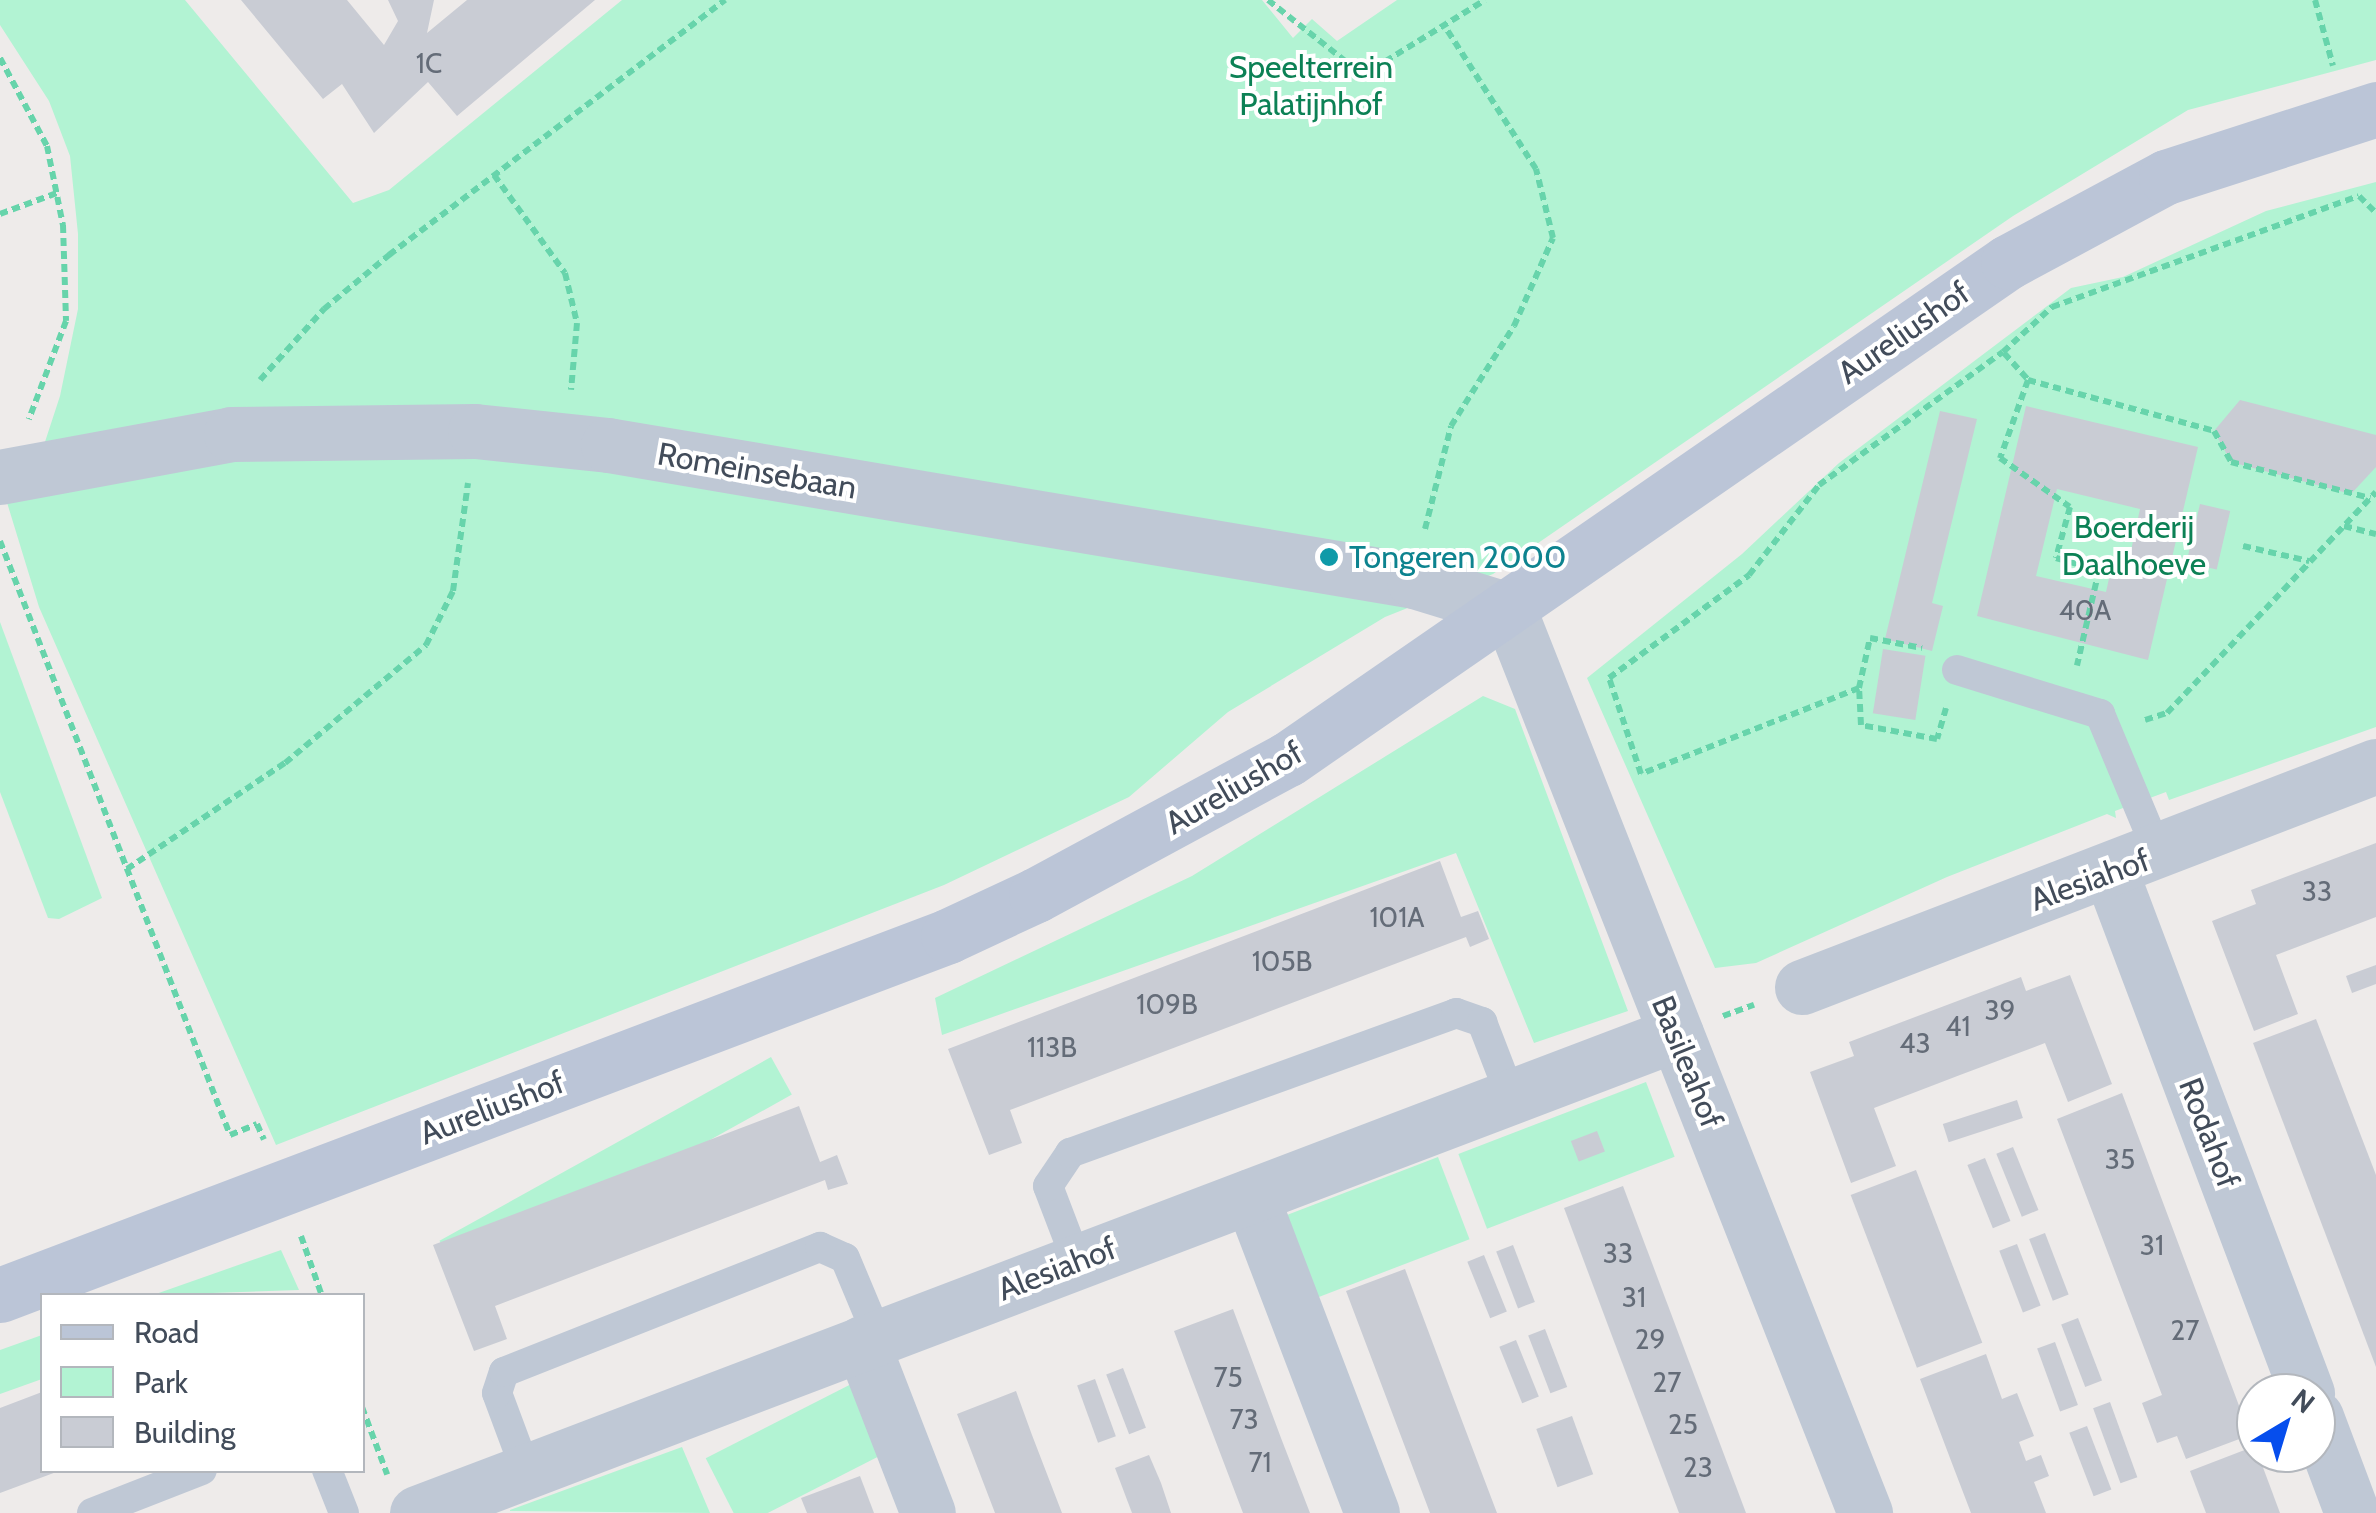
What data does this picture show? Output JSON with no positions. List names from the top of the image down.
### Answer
{
  "streets": {
    "street": [
      "Aureliushof",
      "Romeinsebaan",
      "Alesiahof",
      "Basileahof",
      "Rodahof"
    ]
  },
  "crossings": [
    ["Aureliushof", "Romeinsebaan"],
    ["Aureliushof", "Basileahof"],
    ["Romeinsebaan", "Basileahof"],
    ["Alesiahof", "Basileahof"],
    ["Alesiahof", "Rodahof"]
  ],
  "parks": ["Speelterrein Palatijnhof", "Boerderij Daalhoeve"],
  "places": ["Tongeren 2000"],
  "house_numbers": [
    "1C",
    "40A",
    "33",
    "101A",
    "105B",
    "109B",
    "39",
    "41",
    "43",
    "113B",
    "35",
    "31",
    "33",
    "31",
    "27",
    "29",
    "75",
    "27",
    "73",
    "25",
    "71",
    "23"
  ],
  "legend": ["Road", "Park", "Building"],
  "north": "top right"
}
